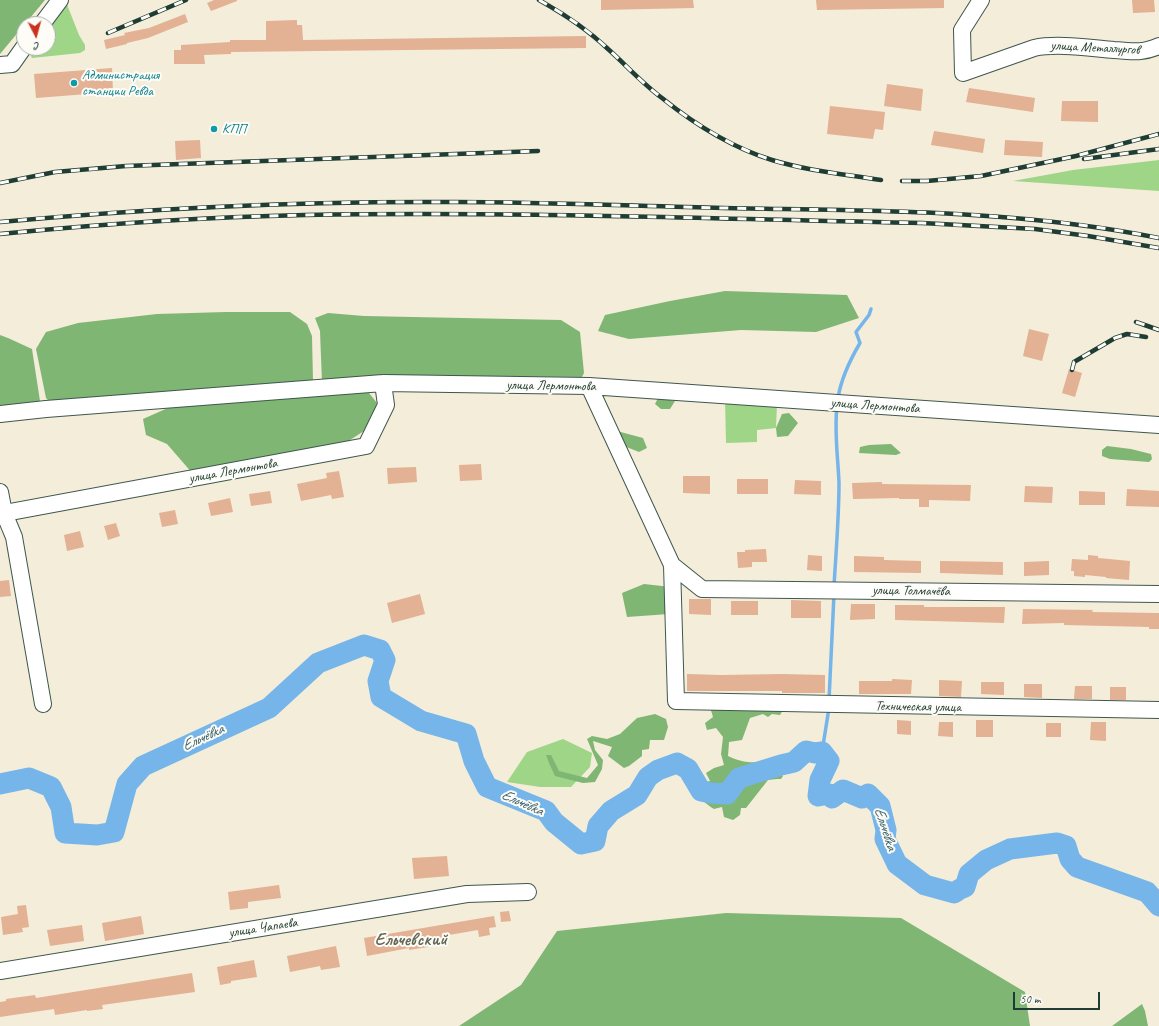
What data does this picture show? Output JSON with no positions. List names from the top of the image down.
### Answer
{
  "streets": {
    "street": [
      "улица Металлургов",
      "улица Лермонтова",
      "улица Толмачёва",
      "Техническая улица",
      "улица Чапаева"
    ]
  },
  "crossings": [
    ["улица Толмачёва", "Техническая улица"]
  ],
  "districts": ["Ельчевский"],
  "water": ["Ельчёвка"],
  "places": ["Администрация станции Ревда", "КПП"],
  "scale_bar": "50 m",
  "north": "bottom"
}
